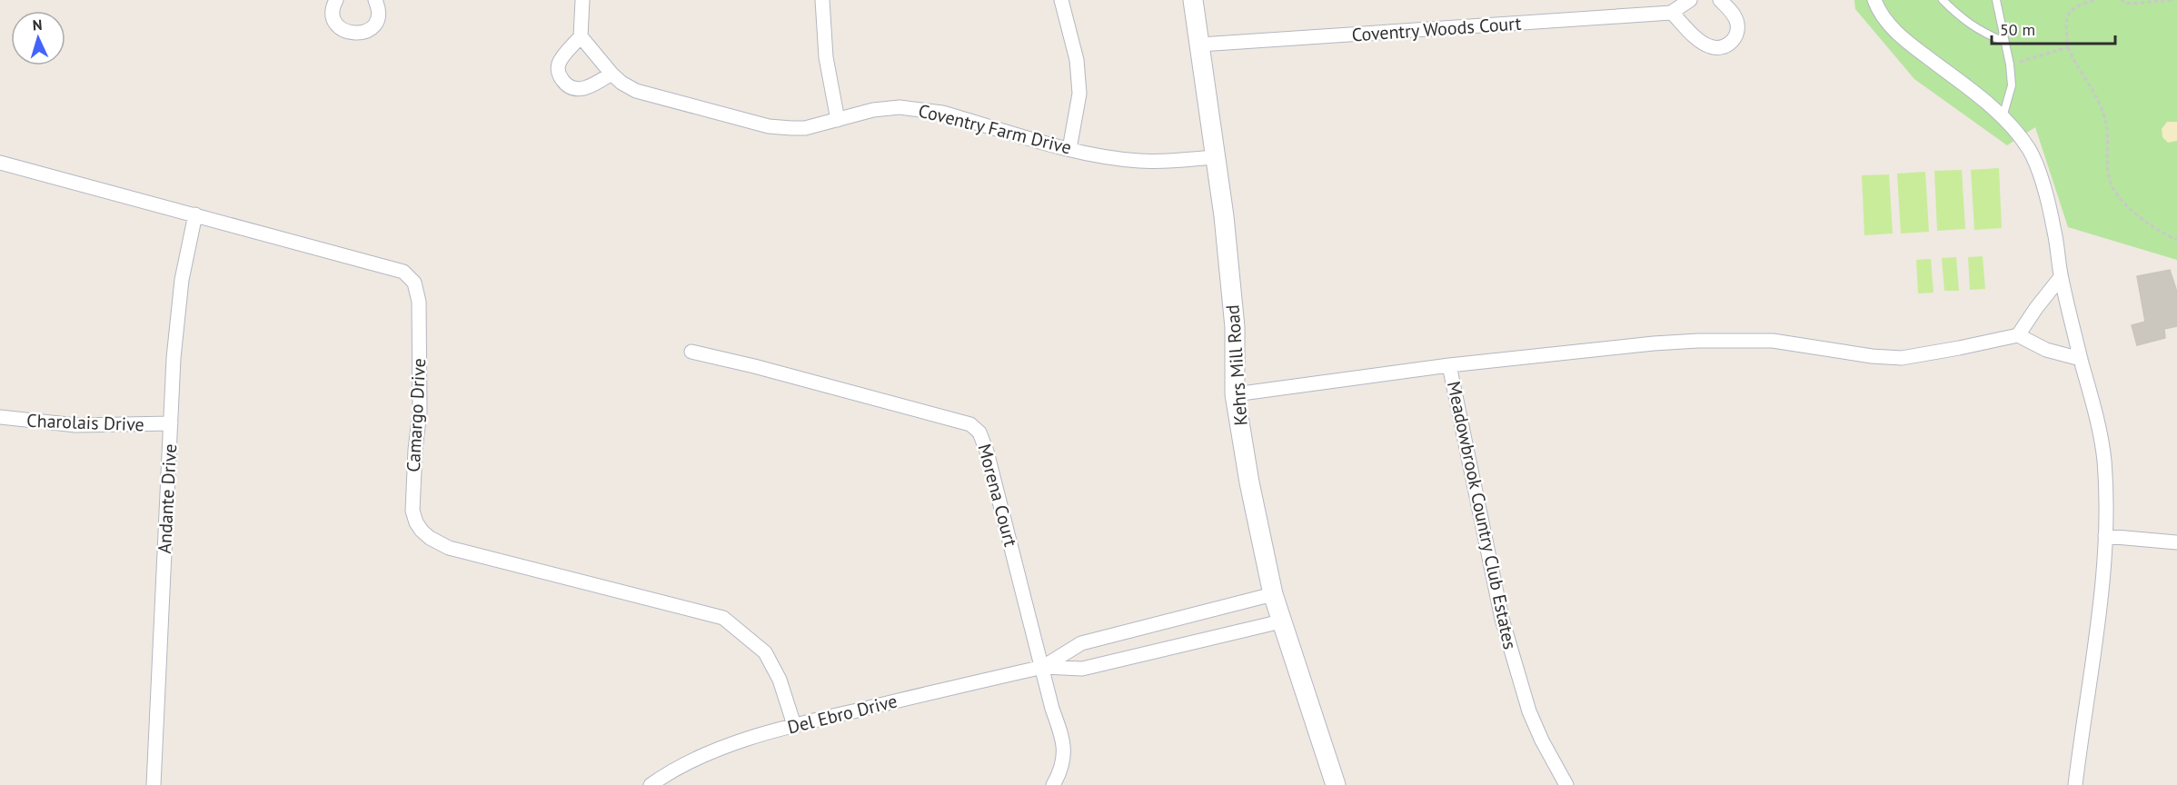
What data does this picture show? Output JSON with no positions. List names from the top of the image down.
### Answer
{
  "streets": {
    "main road": ["Kehrs Mill Road"],
    "street": [
      "Coventry Woods Court",
      "Coventry Farm Drive",
      "Camargo Drive",
      "Charolais Drive",
      "Morena Court",
      "Andante Drive",
      "Meadowbrook Country Club Estates",
      "Del Ebro Drive"
    ]
  },
  "crossings": [
    ["Coventry Woods Court", "Kehrs Mill Road"],
    ["Coventry Farm Drive", "Kehrs Mill Road"],
    ["Kehrs Mill Road", "Meadowbrook Country Club Estates"],
    ["Kehrs Mill Road", "Del Ebro Drive"],
    ["Camargo Drive", "Andante Drive"],
    ["Camargo Drive", "Del Ebro Drive"],
    ["Charolais Drive", "Andante Drive"],
    ["Morena Court", "Del Ebro Drive"]
  ],
  "scale_bar": "50 m",
  "north": "top"
}
